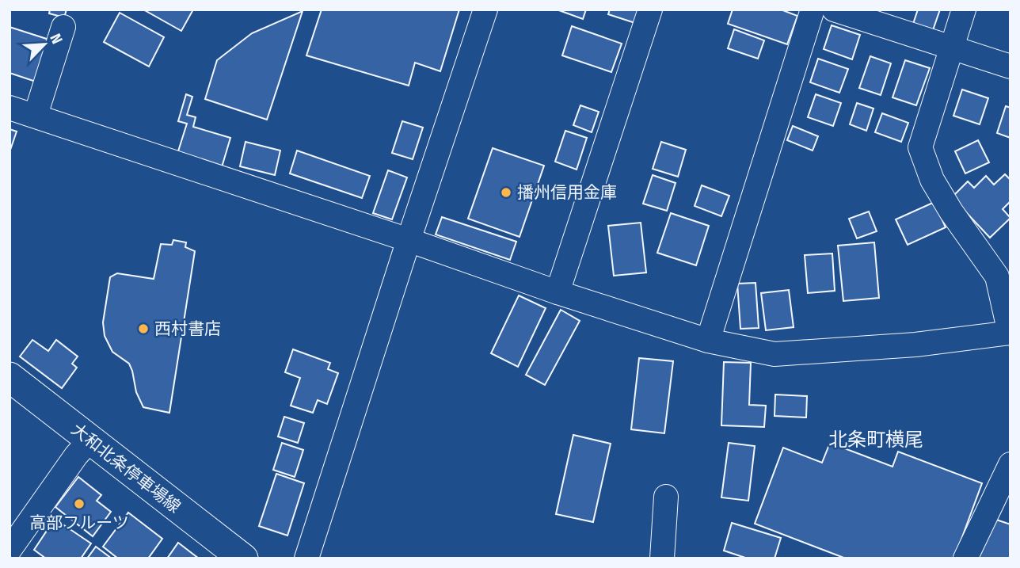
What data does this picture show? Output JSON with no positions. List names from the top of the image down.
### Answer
{
  "streets": {
    "main road": ["大和北条停車場線"]
  },
  "districts": ["北条町横尾"],
  "places": ["播州信用金庫", "西村書店", "高部フルーツ"],
  "north": "top right"
}
